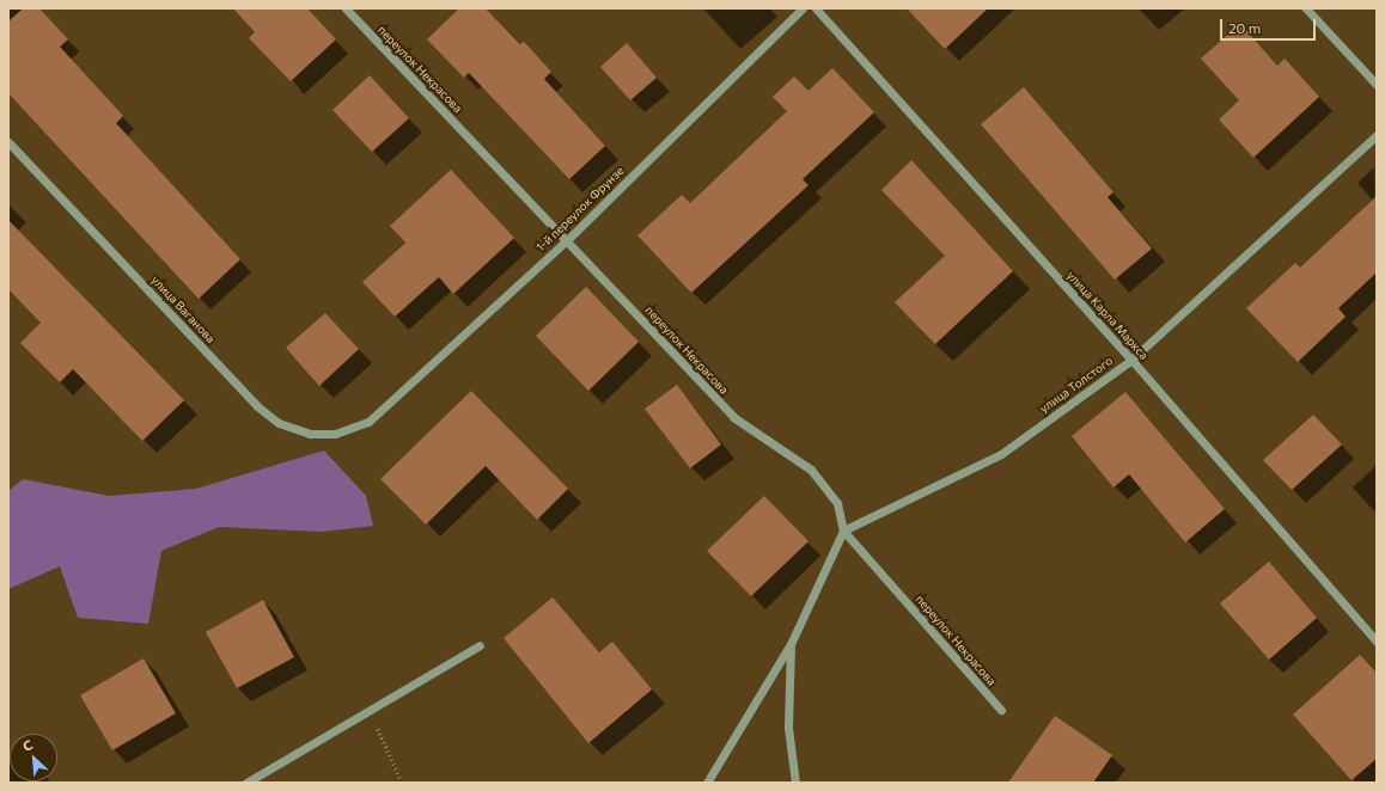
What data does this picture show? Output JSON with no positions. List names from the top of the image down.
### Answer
{
  "streets": {
    "street": [
      "переулок Некрасова",
      "1-й переулок Фрунзе",
      "улица Ваганова",
      "улица Карла Маркса",
      "улица Толстого"
    ]
  },
  "crossings": [
    ["переулок Некрасова", "1-й переулок Фрунзе"],
    ["переулок Некрасова", "улица Толстого"],
    ["1-й переулок Фрунзе", "улица Ваганова"],
    ["улица Карла Маркса", "улица Толстого"]
  ],
  "scale_bar": "20 m",
  "north": "top left"
}
